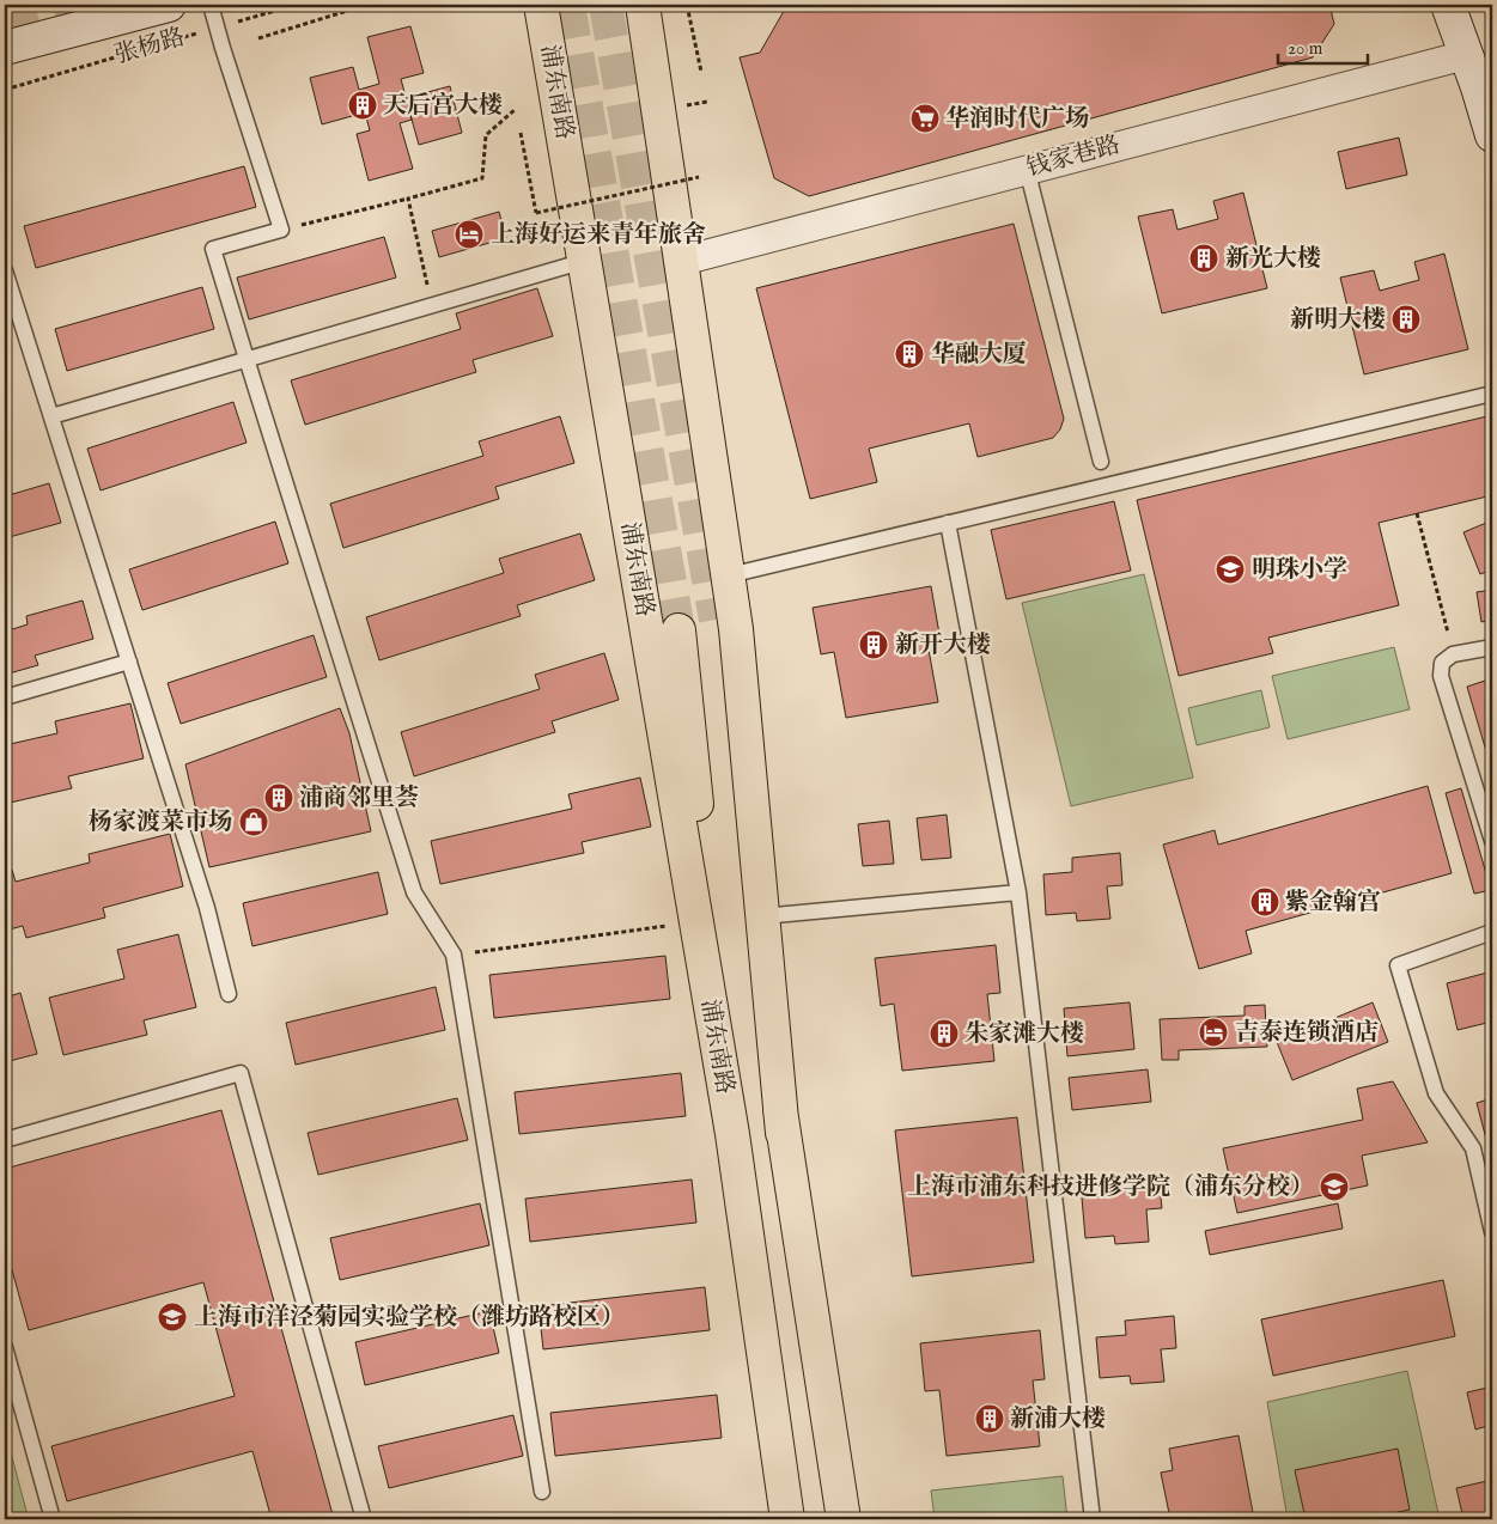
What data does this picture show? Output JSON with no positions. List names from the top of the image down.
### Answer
{
  "streets": {
    "main road": ["张杨路", "浦东南路"],
    "street": ["钱家巷路"]
  },
  "places": {
    "building": [
      "天后宫大楼",
      "新光大楼",
      "新明大楼",
      "华融大厦",
      "新开大楼",
      "浦商邻里荟",
      "紫金翰宫",
      "朱家滩大楼",
      "新浦大楼"
    ],
    "supermarket": ["华润时代广场"],
    "hotel": ["上海好运来青年旅舍", "吉泰连锁酒店"],
    "school or university": ["明珠小学", "上海市浦东科技进修学院（浦东分校）", "上海市洋泾菊园实验学校（潍坊路校区）"],
    "shop": ["杨家渡菜市场"]
  },
  "scale_bar": "20 m"
}
